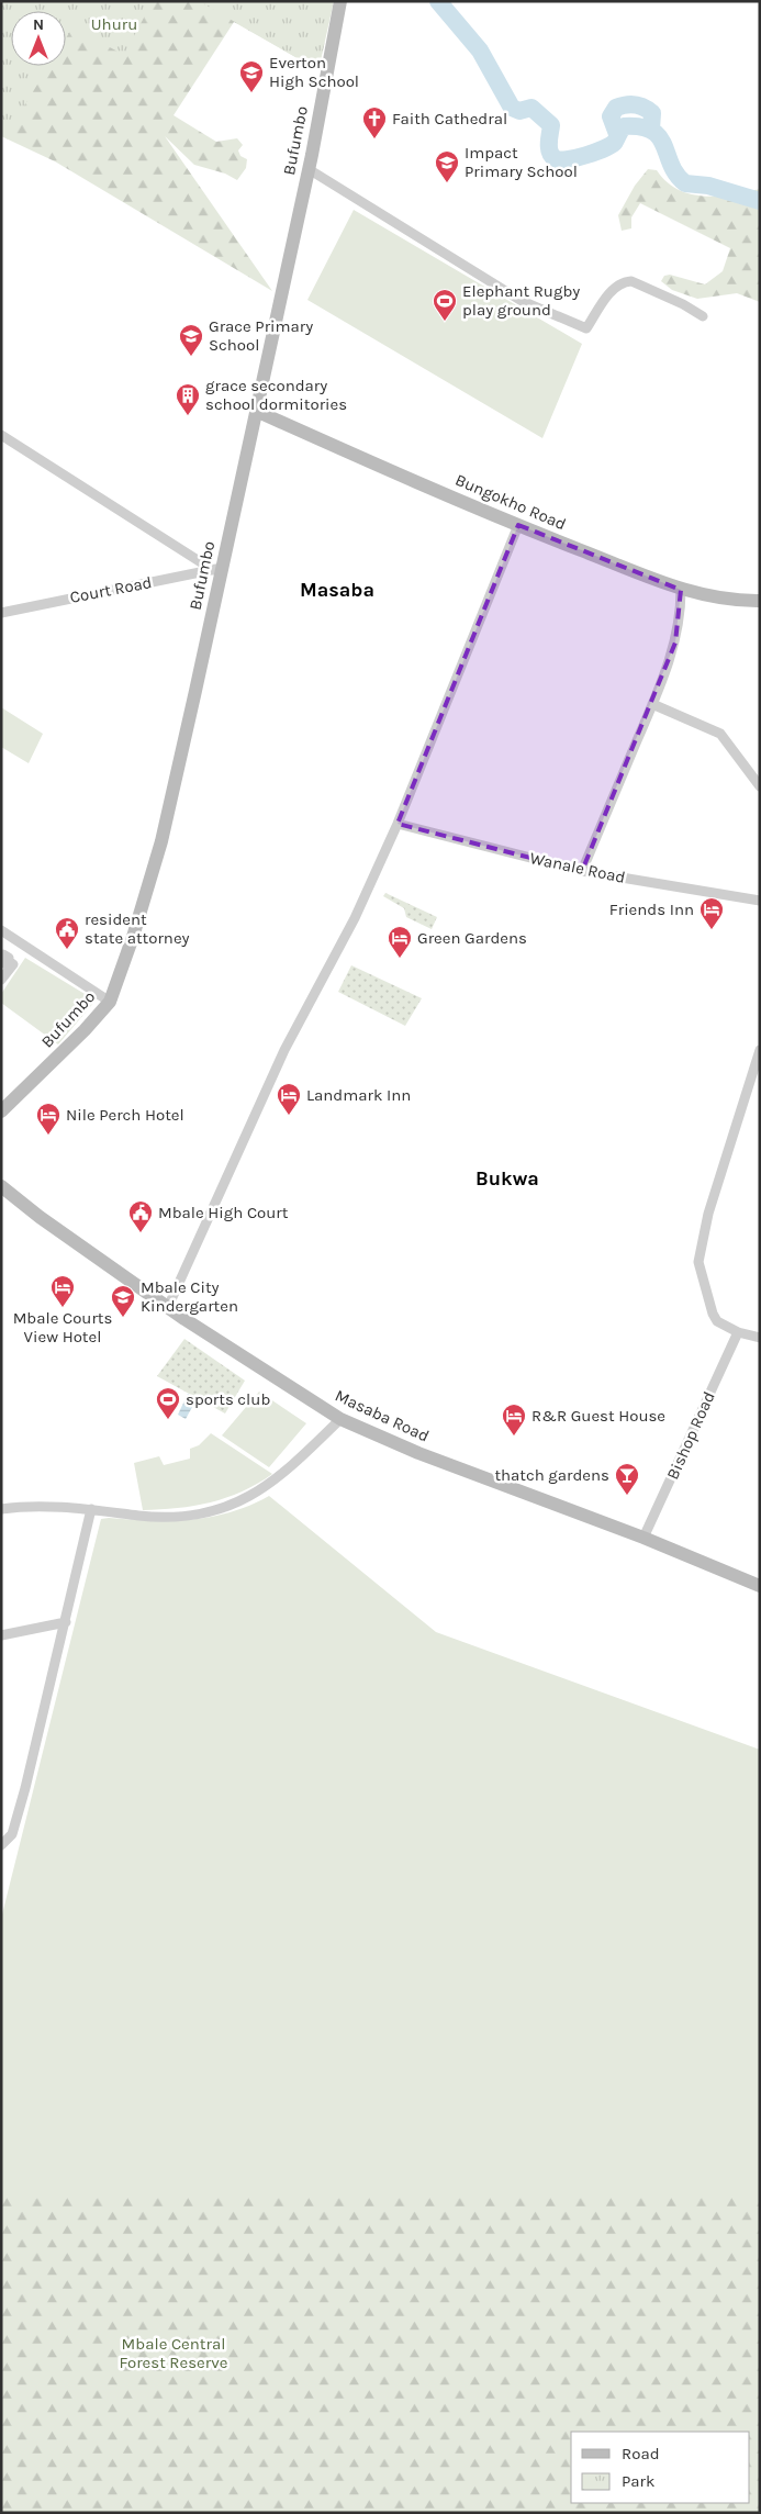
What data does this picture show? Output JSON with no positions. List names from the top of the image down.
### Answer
{
  "streets": {
    "street": [
      "Bufumbo",
      "Bungokho Road",
      "Court Road",
      "Wanale Road",
      "Masaba Road",
      "Bishop Road"
    ]
  },
  "crossings": [
    ["Bufumbo", "Bungokho Road"],
    ["Bufumbo", "Court Road"],
    ["Masaba Road", "Bishop Road"]
  ],
  "districts": ["Masaba", "Bukwa"],
  "parks": ["Uhuru", "Mbale Central Forest Reserve"],
  "places": {
    "school or university": [
      "Everton High School",
      "Impact Primary School",
      "Grace Primary School",
      "Mbale City Kindergarten"
    ],
    "church": ["Faith Cathedral"],
    "sports": ["Elephant Rugby play ground", "sports club"],
    "building": ["grace secondary school dormitories"],
    "hotel": [
      "Friends Inn",
      "Green Gardens",
      "Landmark Inn",
      "Nile Perch Hotel",
      "Mbale Courts View Hotel",
      "R&R Guest House"
    ],
    "public building": ["resident state attorney", "Mbale High Court"],
    "bar": ["thatch gardens"]
  },
  "legend": ["Road", "Park"],
  "north": "top"
}
